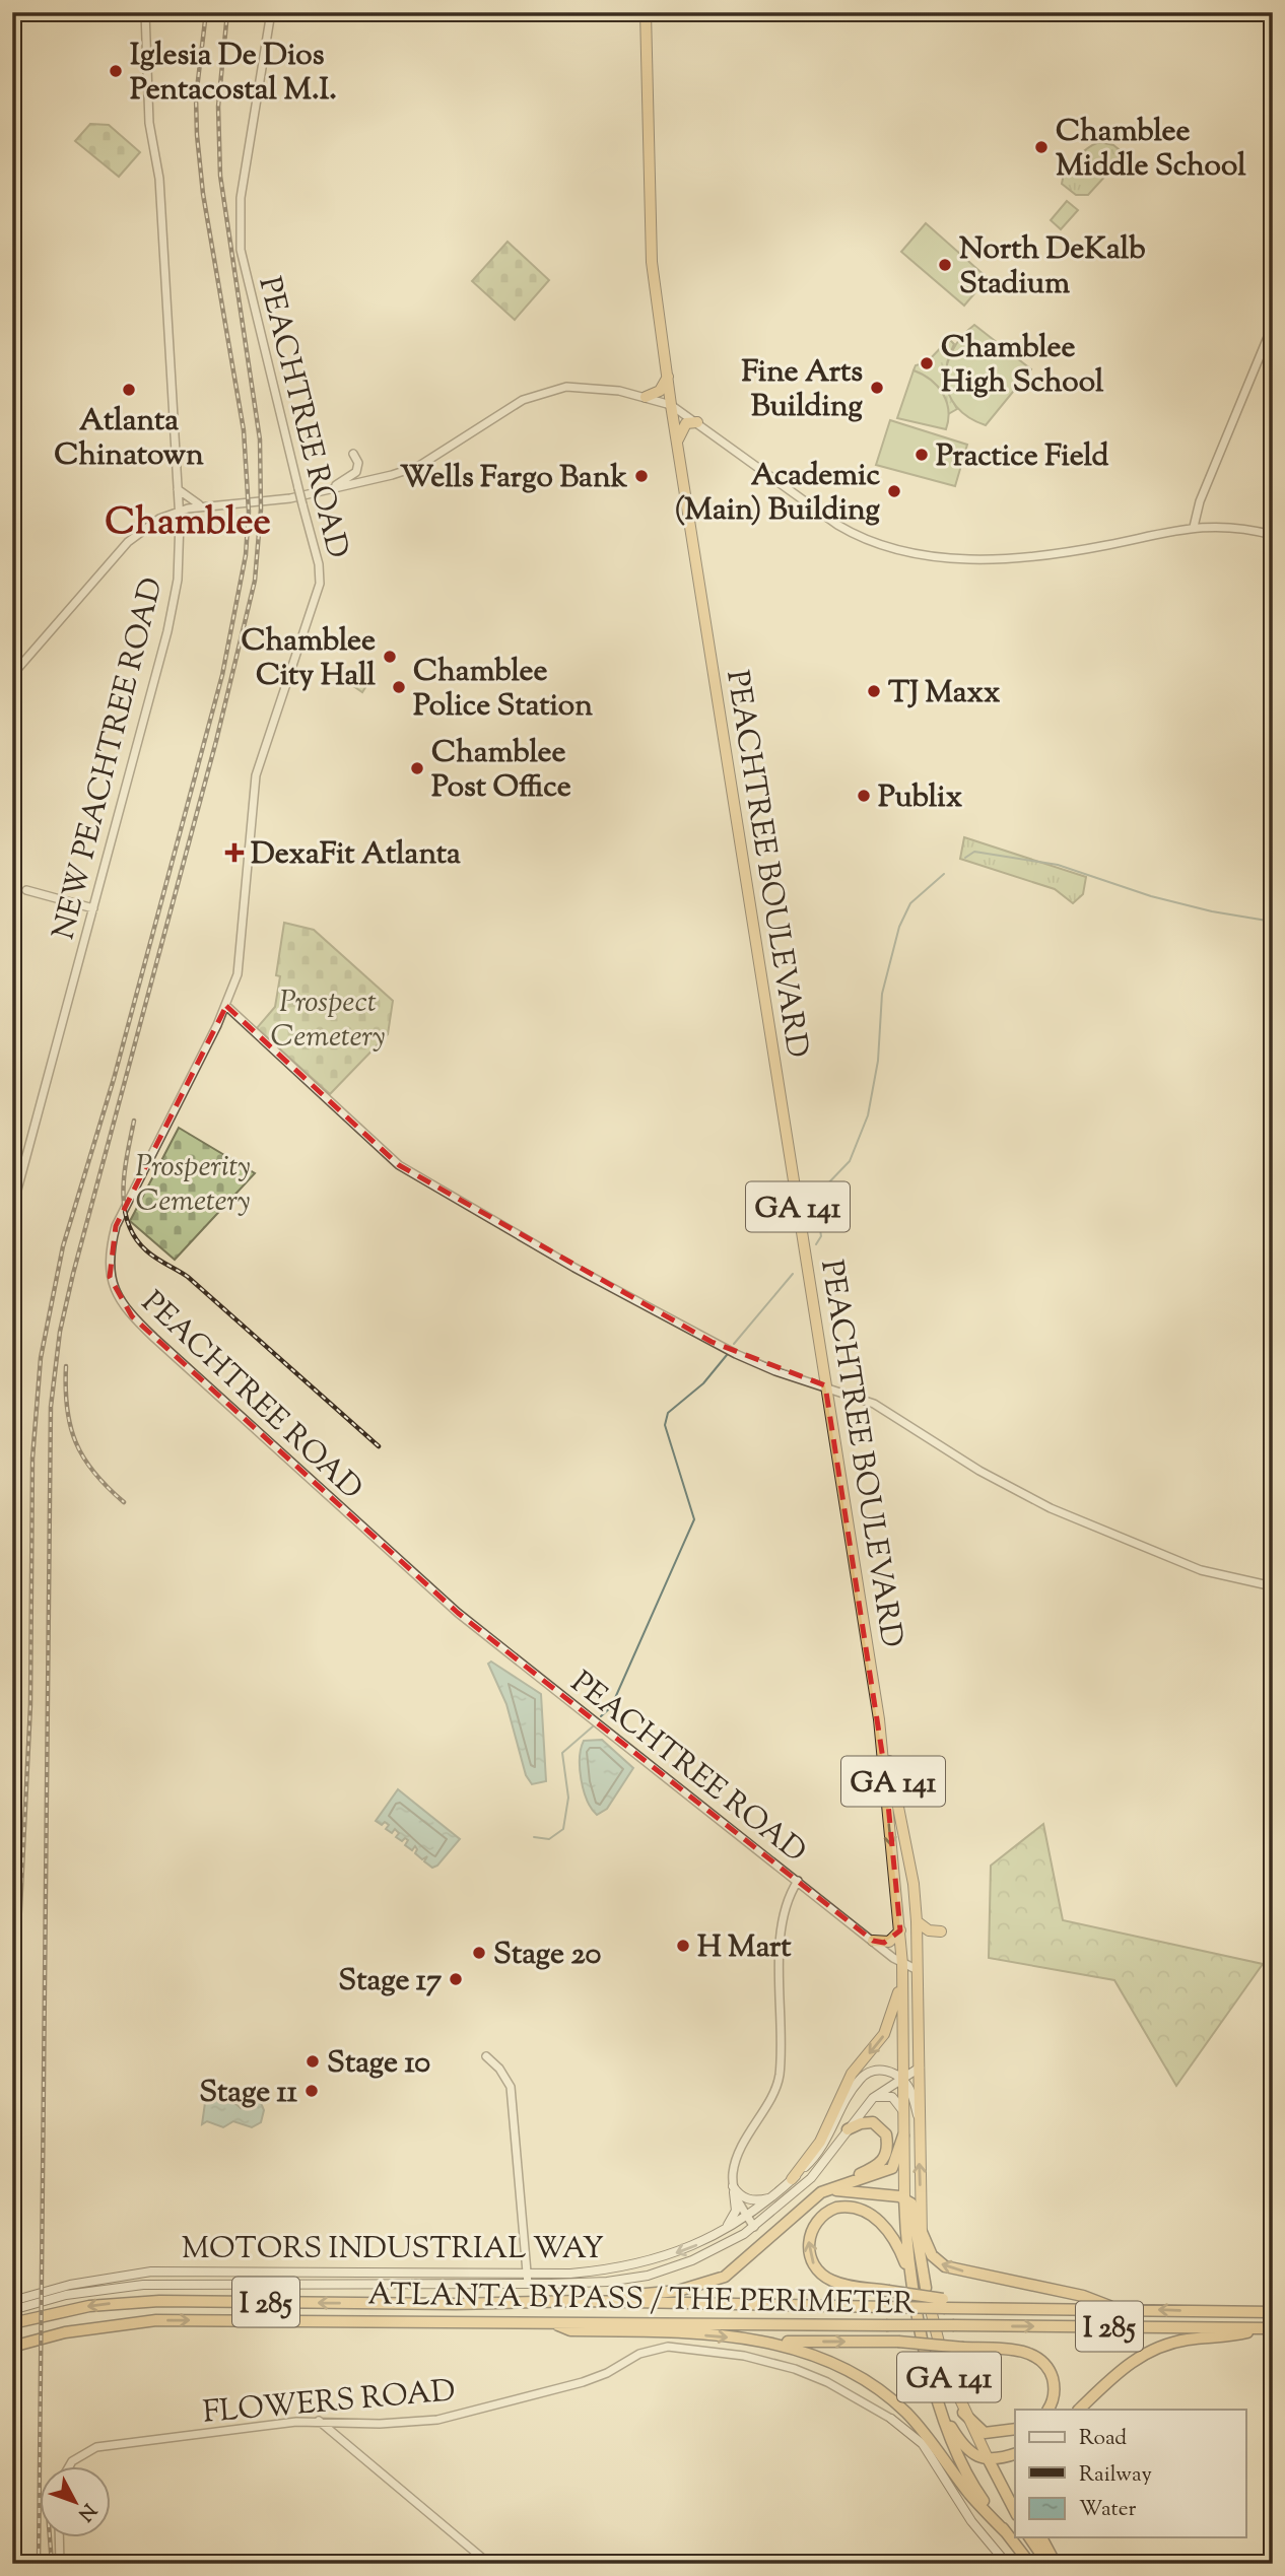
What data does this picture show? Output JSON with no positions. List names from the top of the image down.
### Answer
{
  "streets": {
    "highway": [
      "PEACHTREE BOULEVARD",
      "GA 141",
      "ATLANTA BYPASS / THE PERIMETER",
      "I 285"
    ],
    "main road": ["MOTORS INDUSTRIAL WAY", "FLOWERS ROAD"],
    "street": ["PEACHTREE ROAD", "NEW PEACHTREE ROAD"]
  },
  "crossings": [
    ["PEACHTREE ROAD", "PEACHTREE BOULEVARD"],
    ["PEACHTREE ROAD", "GA 141"],
    ["PEACHTREE BOULEVARD", "GA 141"],
    ["GA 141", "MOTORS INDUSTRIAL WAY"],
    ["ATLANTA BYPASS / THE PERIMETER", "I 285"]
  ],
  "districts": ["Chamblee"],
  "parks": ["Prospect Cemetery", "Prosperity Cemetery"],
  "places": {
    "other": [
      "Iglesia De Dios Pentacostal M.I.",
      "Chamblee Middle School",
      "North DeKalb Stadium",
      "Chamblee High School",
      "Fine Arts Building",
      "Atlanta Chinatown",
      "Practice Field",
      "Wells Fargo Bank",
      "Academic (Main) Building",
      "Chamblee City Hall",
      "Chamblee Police Station",
      "TJ Maxx",
      "Chamblee Post Office",
      "Publix",
      "H Mart",
      "Stage 20",
      "Stage 17",
      "Stage 10",
      "Stage 11"
    ],
    "health": ["DexaFit Atlanta"]
  },
  "legend": ["Road", "Railway", "Water"],
  "north": "bottom right"
}
